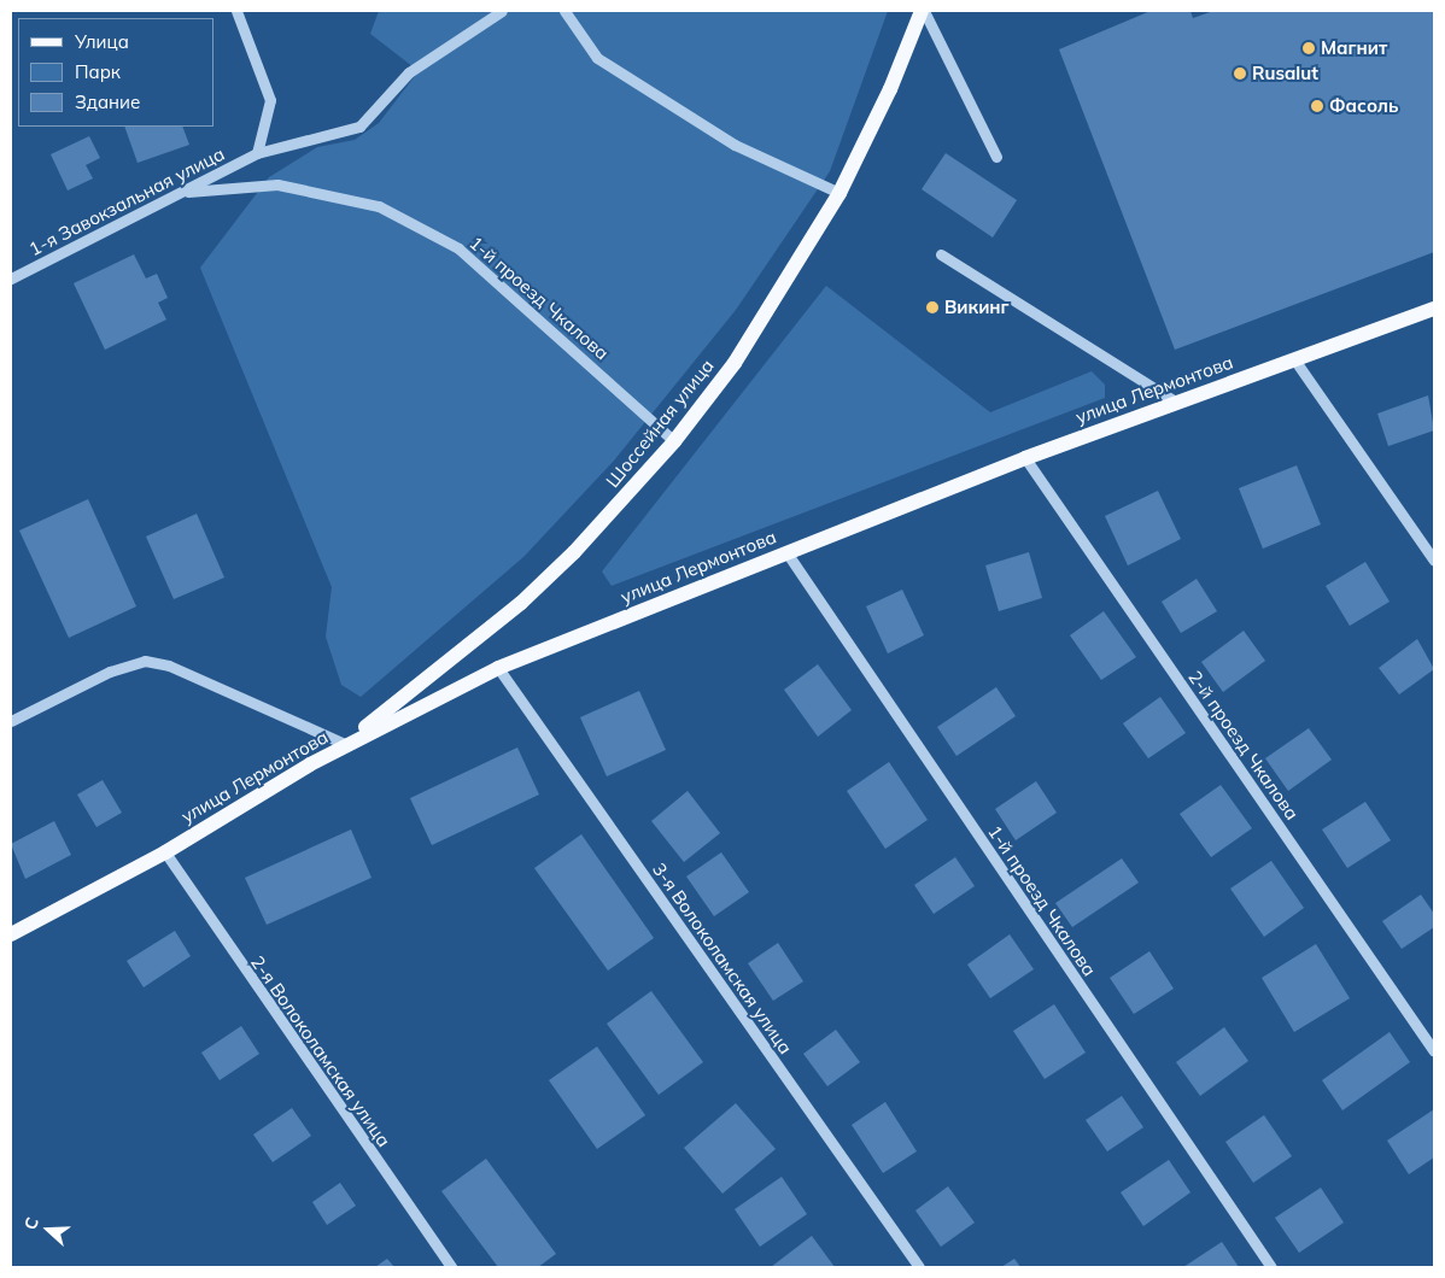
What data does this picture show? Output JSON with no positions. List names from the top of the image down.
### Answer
{
  "streets": {
    "main road": ["улица Лермонтова", "Шоссейная улица"],
    "street": [
      "1-я Завокзальная улица",
      "1-й проезд Чкалова",
      "2-й проезд Чкалова",
      "3-я Волоколамская улица",
      "2-я Волоколамская улица"
    ]
  },
  "crossings": [
    ["1-я Завокзальная улица", "1-й проезд Чкалова"],
    ["1-й проезд Чкалова", "улица Лермонтова"],
    ["1-й проезд Чкалова", "Шоссейная улица"],
    ["улица Лермонтова", "Шоссейная улица"],
    ["улица Лермонтова", "2-й проезд Чкалова"],
    ["улица Лермонтова", "3-я Волоколамская улица"],
    ["улица Лермонтова", "2-я Волоколамская улица"]
  ],
  "places": [
    "Магнит",
    "Rusalut",
    "Фасоль",
    "Викинг"
  ],
  "legend": ["Улица", "Парк", "Здание"],
  "north": "left"
}
